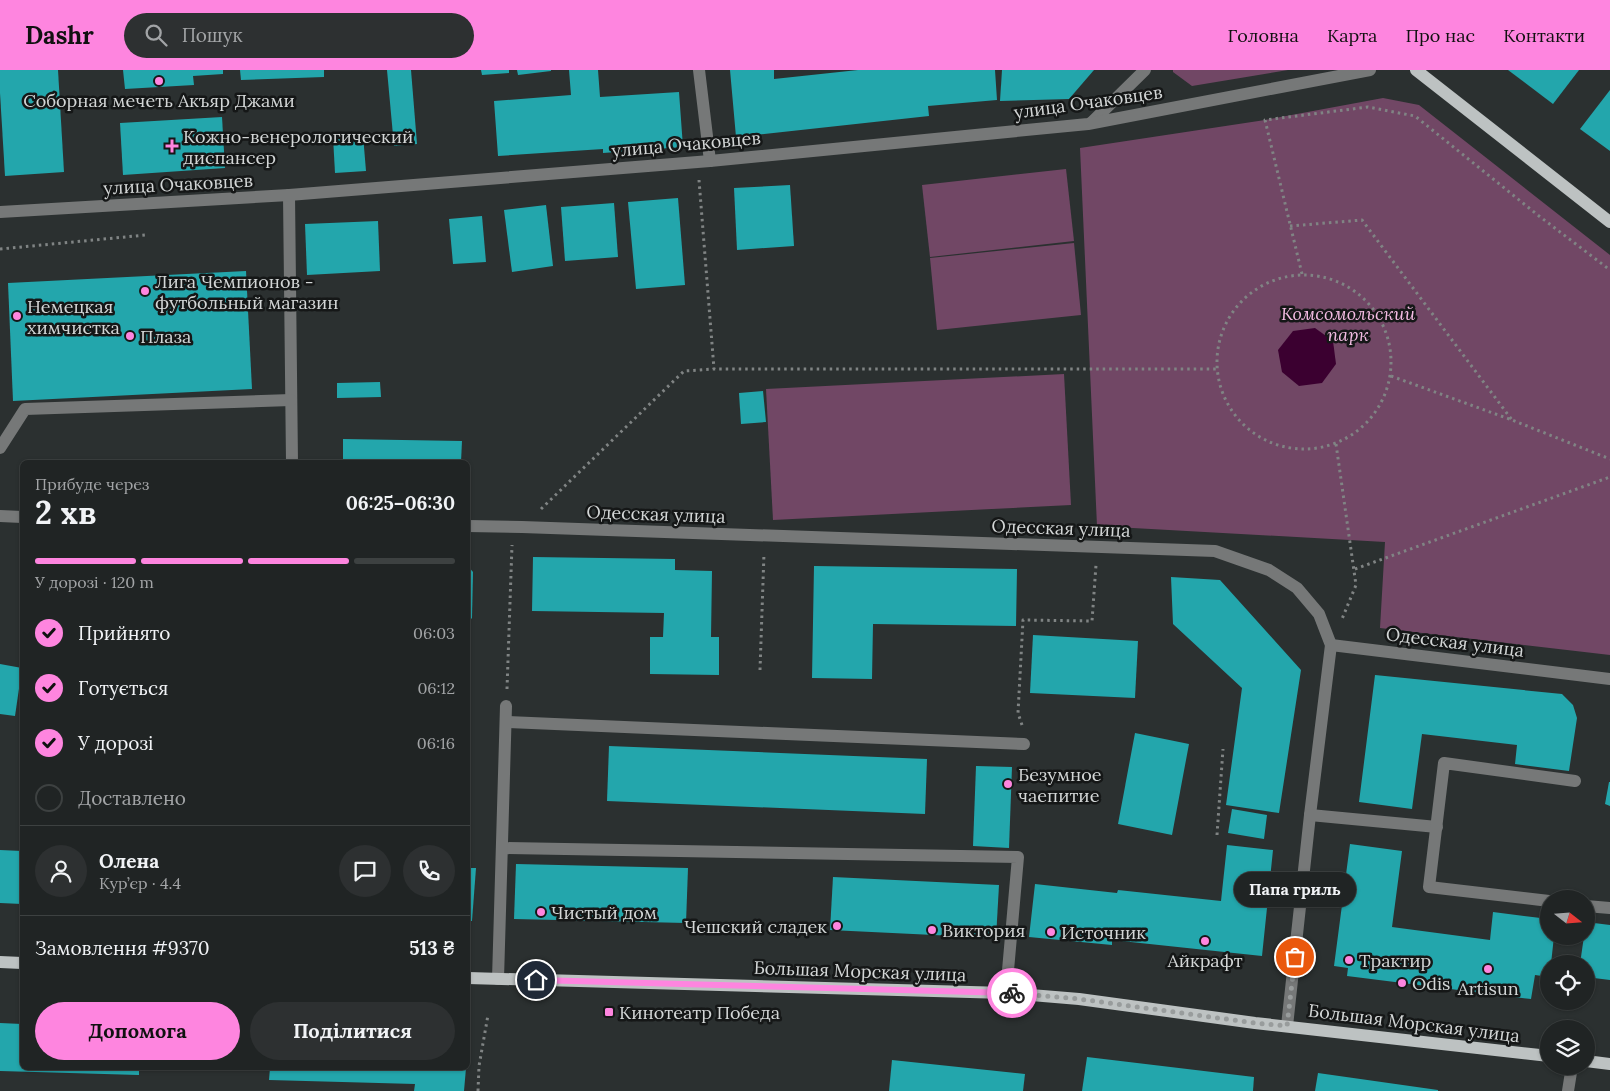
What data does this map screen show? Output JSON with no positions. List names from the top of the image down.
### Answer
{
  "streets": {
    "main road": ["Большая Морская улица"],
    "street": ["улица Очаковцев", "Одесская улица"]
  },
  "parks": ["Комсомольский парк"],
  "places": {
    "other": [
      "Соборная мечеть Акъяр Джами",
      "Лига Чемпионов - футбольный магазин",
      "Немецкая химчистка",
      "Плаза",
      "Безумное чаепитие",
      "Чистый дом",
      "Чешский сладек",
      "Виктория",
      "Источник",
      "Айкрафт",
      "Папа гриль",
      "Трактир",
      "Artisun",
      "Odis"
    ],
    "health": ["Кожно-венерологический диспансер"],
    "transit": ["Кинотеатр Победа"]
  },
  "north": "right",
  "page": {
    "header": "Dashr",
    "search": "Пошук",
    "nav": [
      "Головна",
      "Карта",
      "Про нас",
      "Контакти"
    ],
    "heading": ["2 хв", "Прибуде через", "06:25–06:30"],
    "panel": [
      "Олена",
      "Кур’єр · 4.4",
      "Замовлення #9370",
      "513 ₴"
    ],
    "bar": "У дорозі · 120 m",
    "list": [
      ["Прийнято", "06:03"],
      ["Готується", "06:12"],
      ["У дорозі", "06:16"],
      "Доставлено"
    ],
    "bubble": "Папа гриль",
    "buttons": ["Допомога", "Поділитися"]
  }
}
